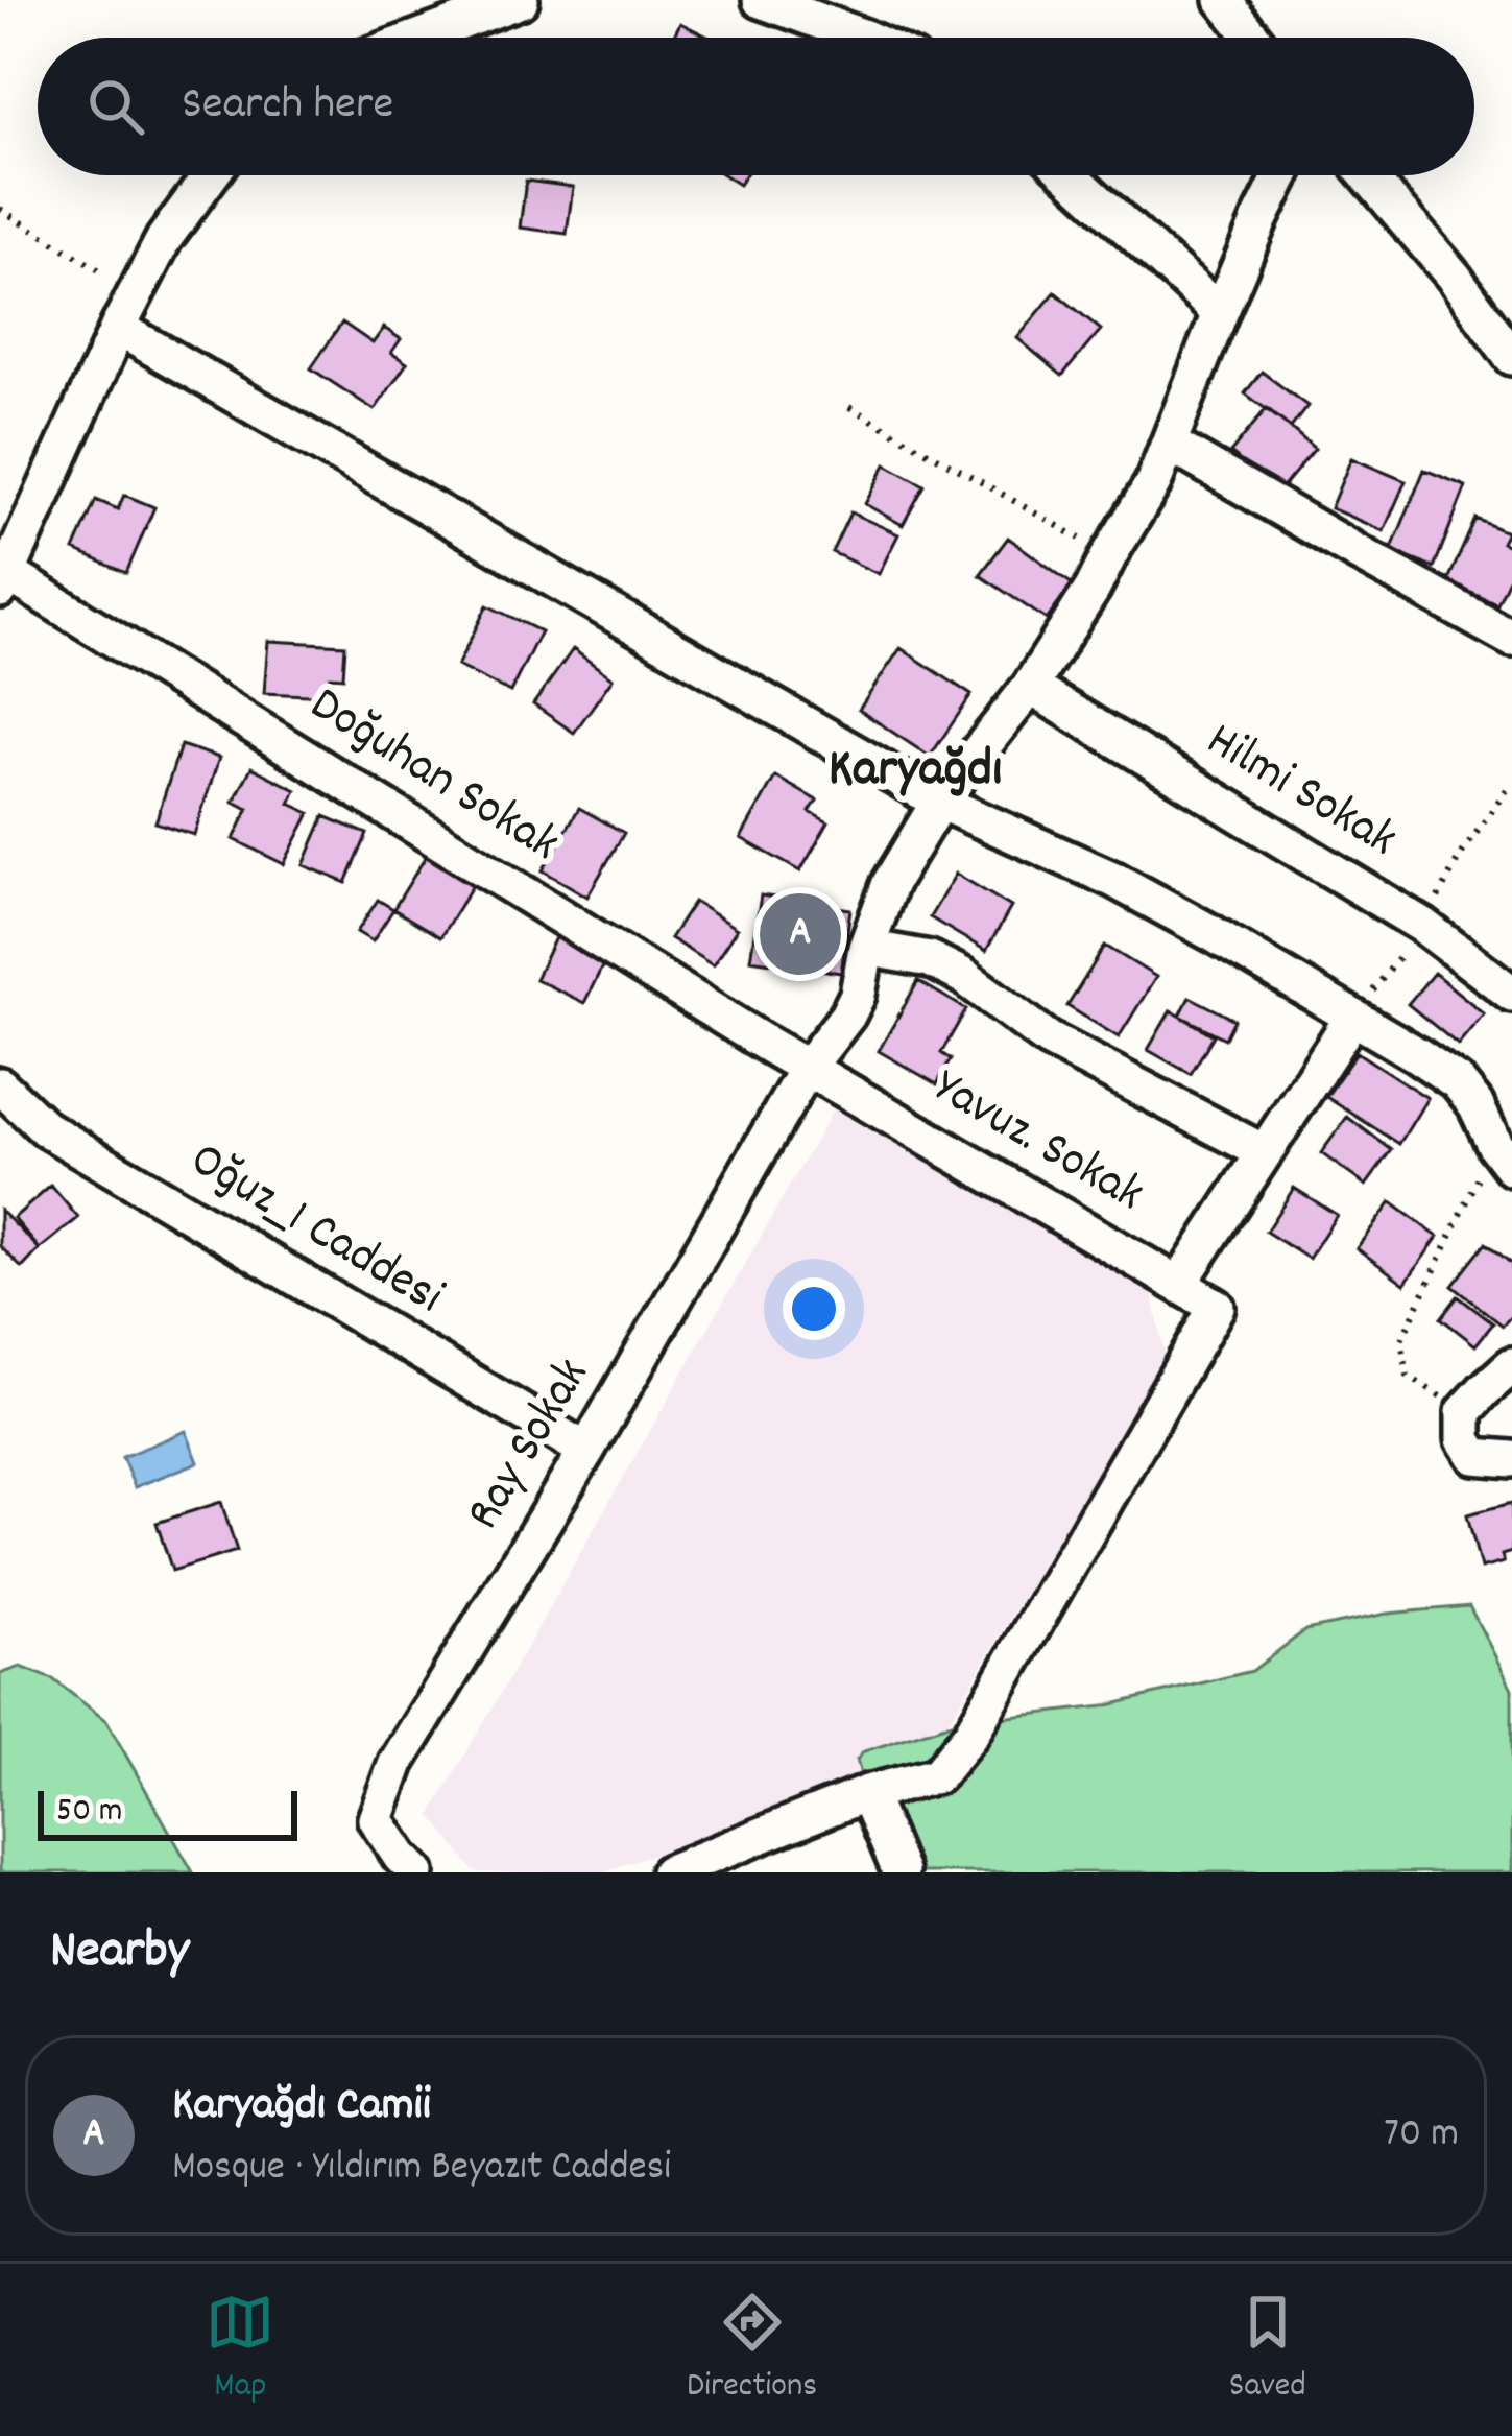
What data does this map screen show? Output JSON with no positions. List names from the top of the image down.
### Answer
{
  "streets": {
    "street": [
      "Doğuhan Sokak",
      "Hilmi Sokak",
      "Yavuz. Sokak",
      "Oğuz_1 Caddesi",
      "Ray Sokak"
    ]
  },
  "crossings": [
    ["Doğuhan Sokak", "Yavuz. Sokak"],
    ["Doğuhan Sokak", "Ray Sokak"],
    ["Hilmi Sokak", "Ray Sokak"],
    ["Yavuz. Sokak", "Ray Sokak"],
    ["Oğuz_1 Caddesi", "Ray Sokak"]
  ],
  "districts": ["Karyağdı"],
  "scale_bar": "50 m",
  "page": {
    "search": "Search here",
    "pins": "A",
    "scale": "50 m",
    "heading": "Nearby",
    "list": [
      {
        "mark": "A",
        "name": "Karyağdı Camii",
        "note": "Mosque · Yıldırım Beyazıt Caddesi",
        "value": "70 m"
      }
    ],
    "nav": ["Map", "Directions", "Saved"]
  }
}
